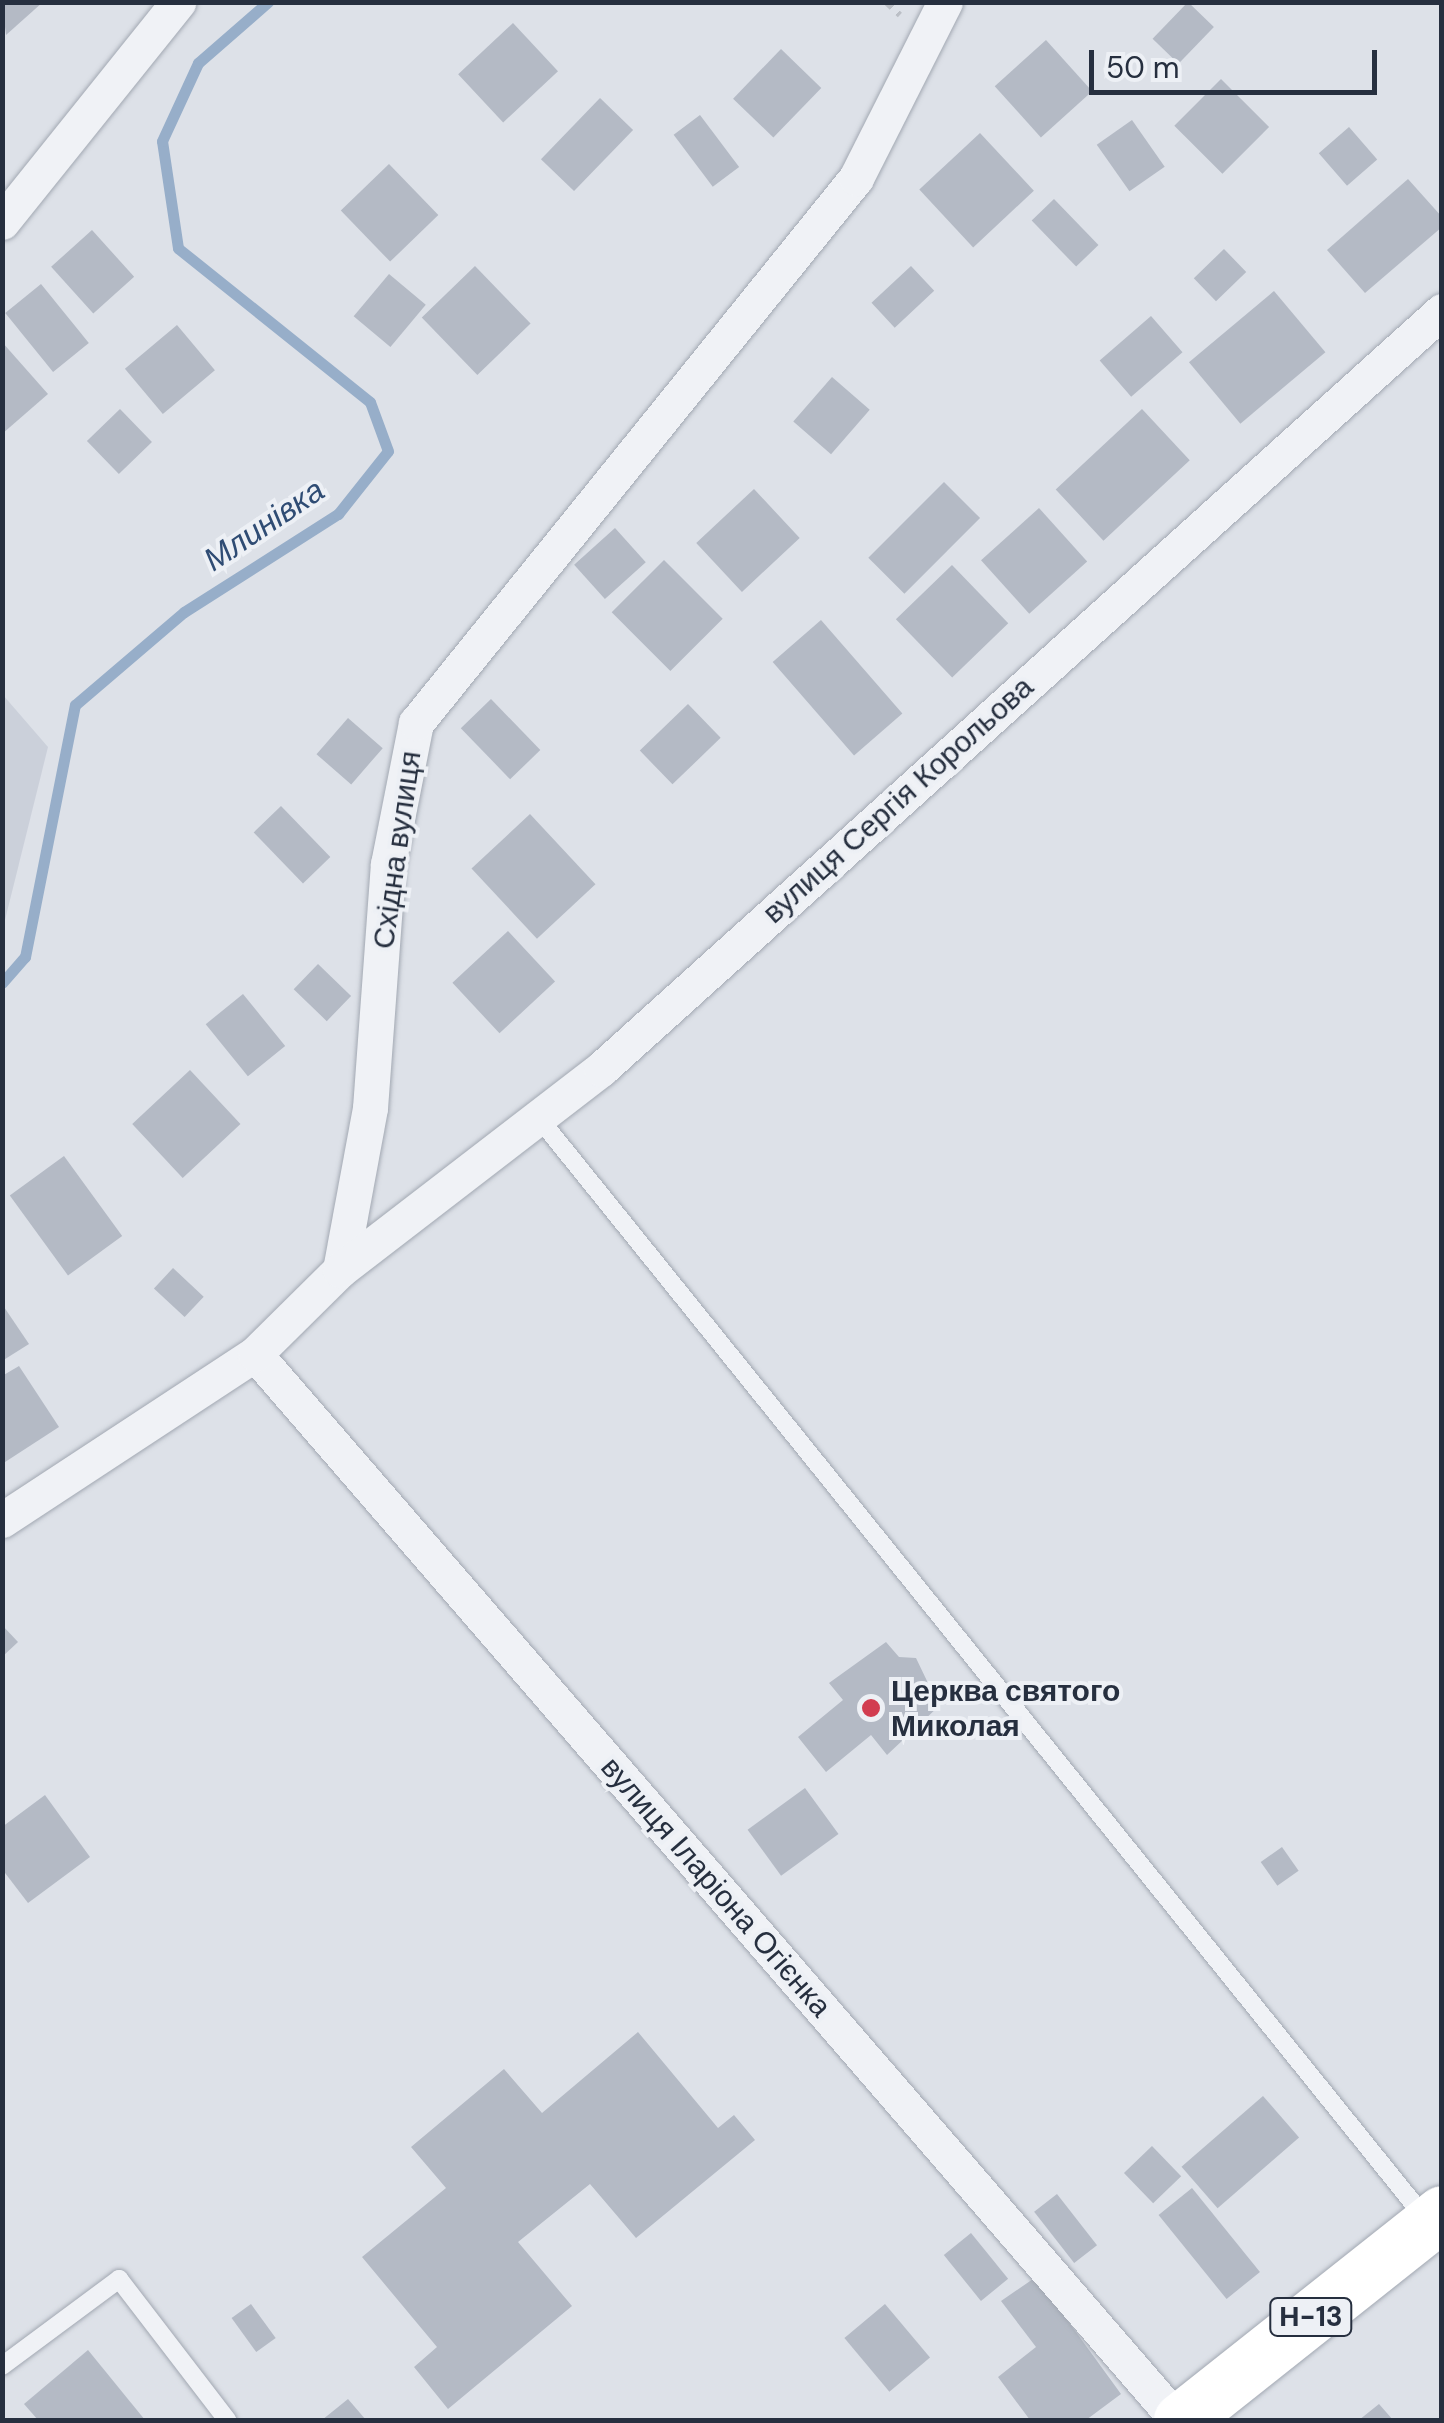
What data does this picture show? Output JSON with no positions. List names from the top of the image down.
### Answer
{
  "streets": {
    "main road": ["Н-13"],
    "street": ["вулиця Сергія Корольова", "Східна вулиця", "вулиця Іларіона Огієнка"]
  },
  "crossings": [
    ["вулиця Сергія Корольова", "Східна вулиця"],
    ["вулиця Іларіона Огієнка", "Н-13"]
  ],
  "water": ["Млинівка"],
  "places": ["Церква святого Миколая"],
  "scale_bar": "50 m"
}
